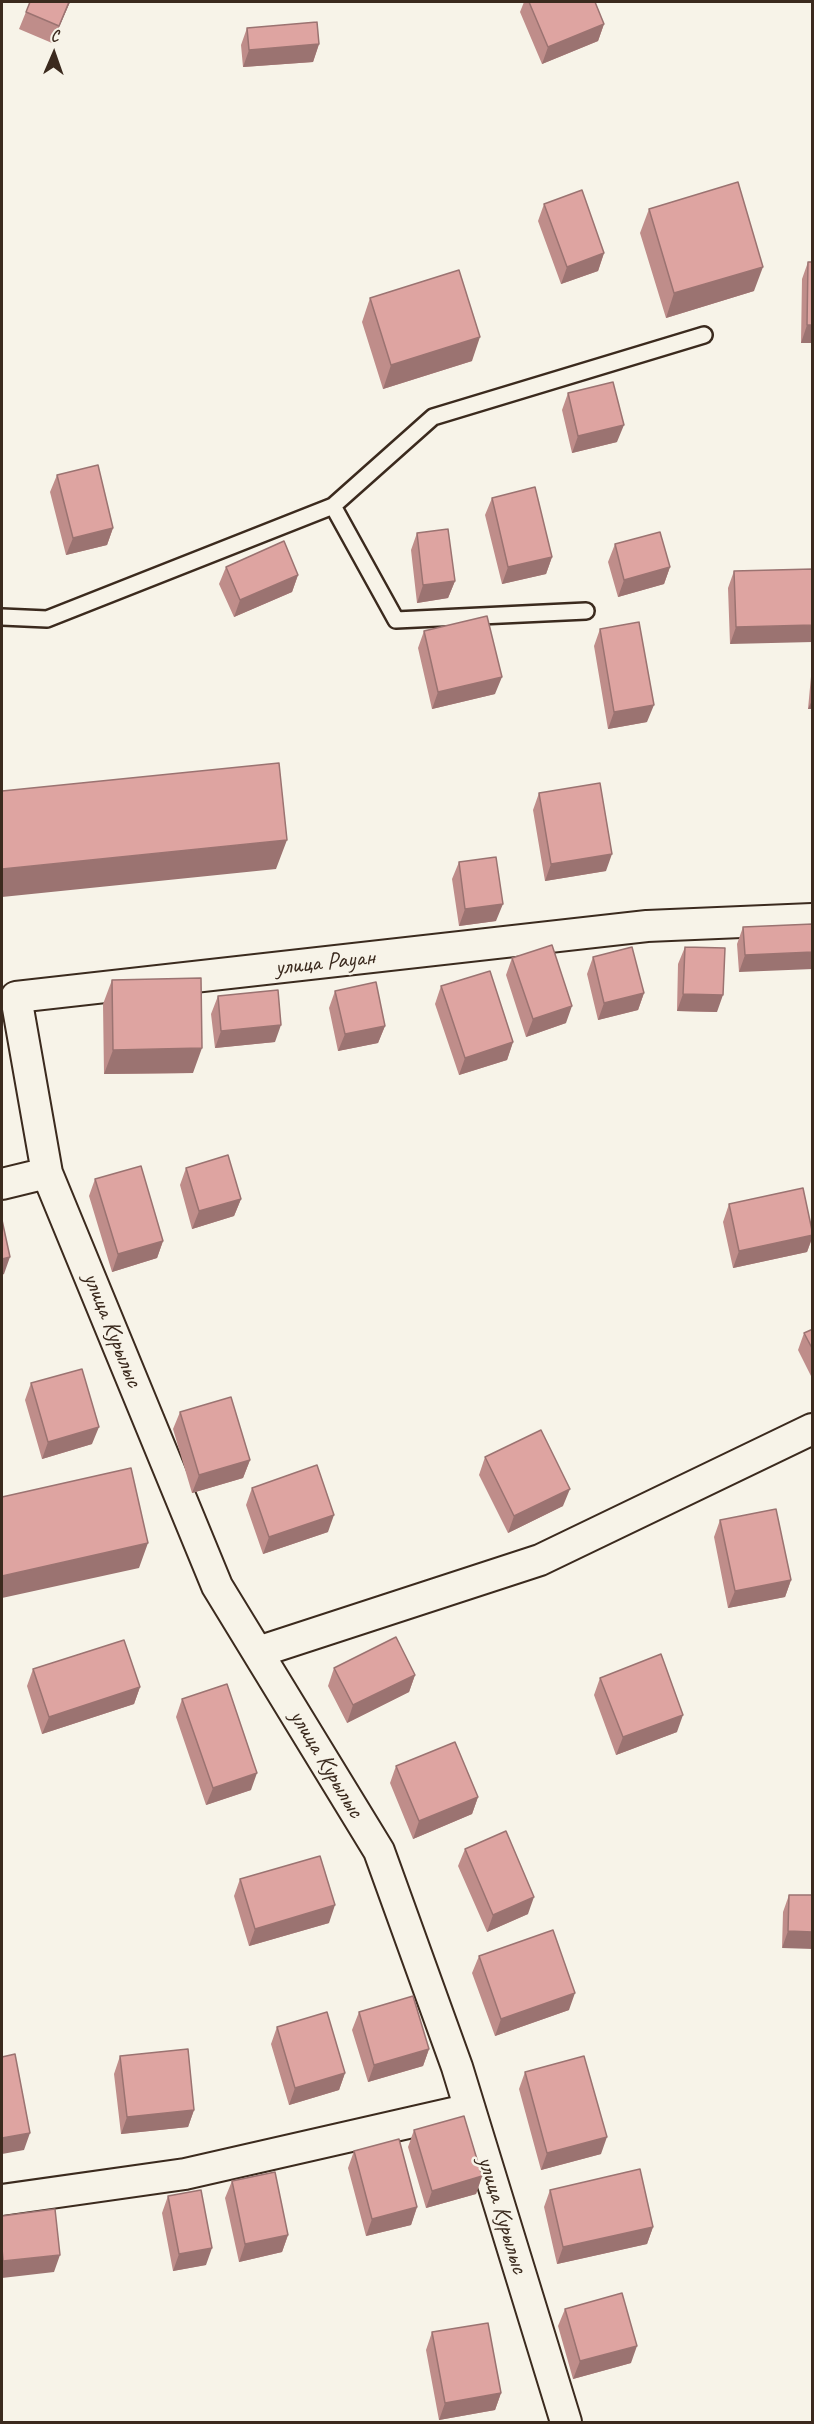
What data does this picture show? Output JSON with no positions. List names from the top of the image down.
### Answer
{
  "streets": {
    "street": ["улица Рауан", "улица Курылыс"]
  },
  "crossings": [
    ["улица Рауан", "улица Курылыс"]
  ],
  "north": "top"
}
